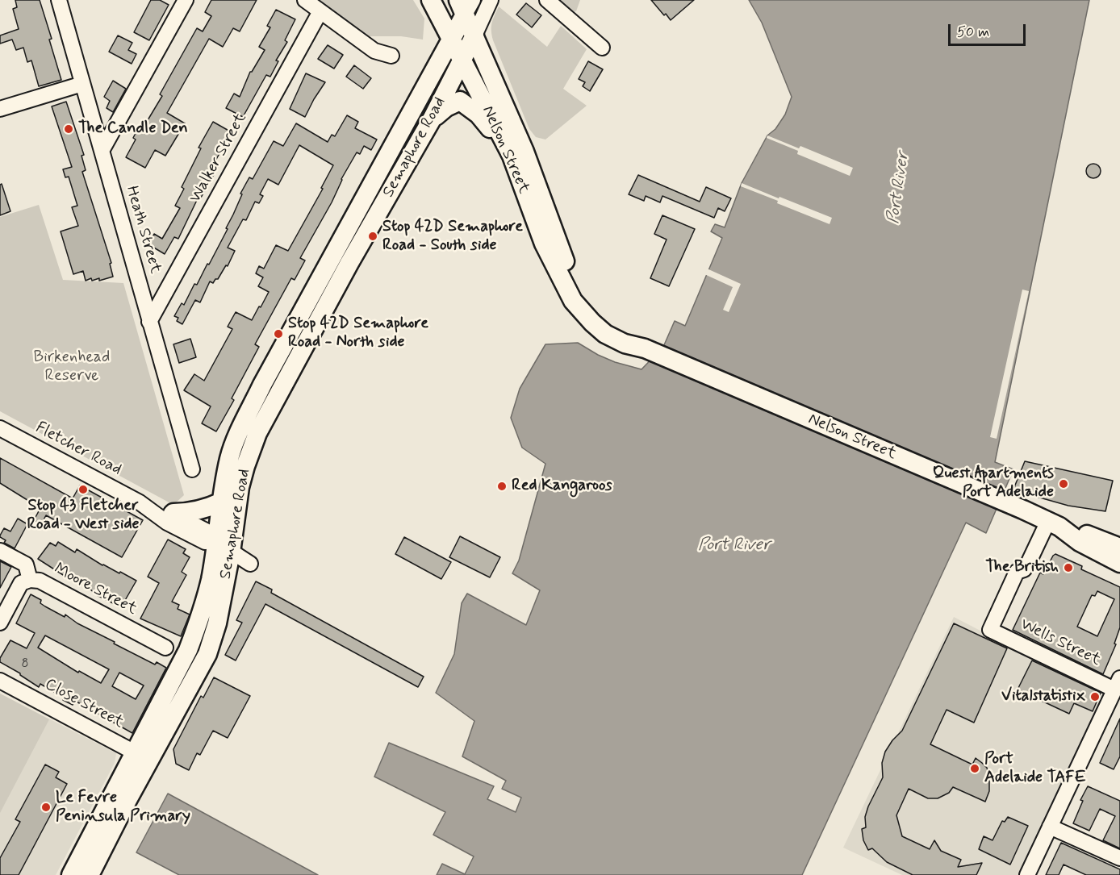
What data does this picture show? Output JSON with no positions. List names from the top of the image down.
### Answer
{
  "streets": {
    "main road": ["Semaphore Road", "Nelson Street"],
    "street": [
      "Walker Street",
      "Heath Street",
      "Fletcher Road",
      "Moore Street",
      "Wells Street",
      "Close Street"
    ]
  },
  "crossings": [
    ["Semaphore Road", "Nelson Street"],
    ["Semaphore Road", "Fletcher Road"],
    ["Semaphore Road", "Close Street"],
    ["Nelson Street", "Wells Street"],
    ["Walker Street", "Heath Street"]
  ],
  "water": ["Port River"],
  "parks": ["Birkenhead Reserve"],
  "places": [
    "The Candle Den",
    "Stop 42D Semaphore Road - South side",
    "Stop 42D Semaphore Road - North side",
    "Quest Apartments Port Adelaide",
    "Red Kangaroos",
    "Stop 43 Fletcher Road - West side",
    "The British",
    "Vitalstatistix",
    "Port Adelaide TAFE",
    "Le Fevre Peninsula Primary"
  ],
  "house_numbers": ["8"],
  "scale_bar": "50 m"
}
